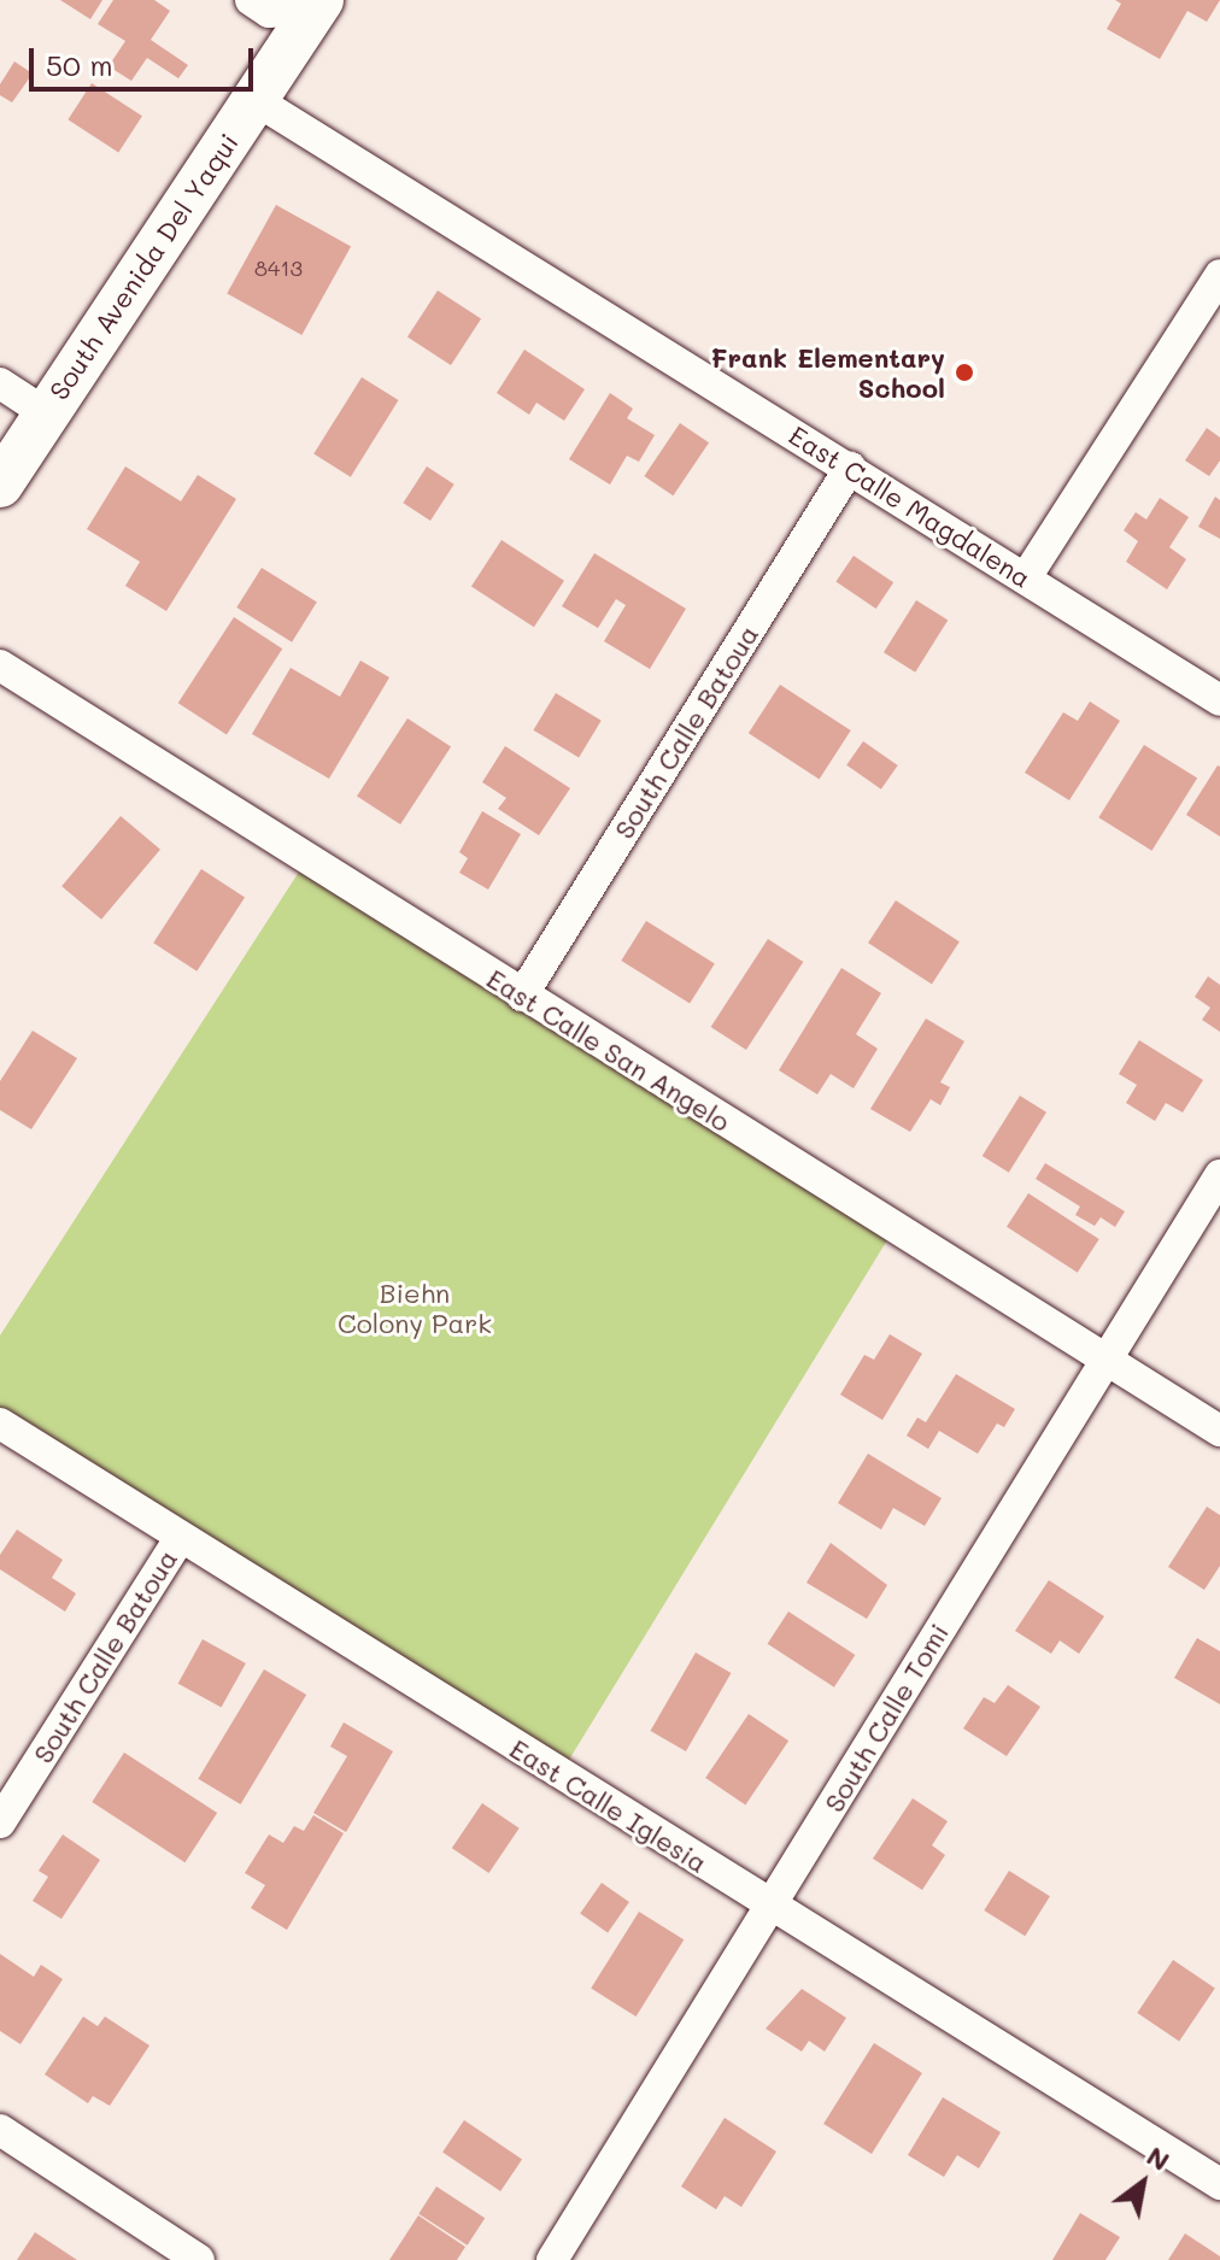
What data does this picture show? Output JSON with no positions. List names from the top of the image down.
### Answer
{
  "streets": {
    "street": [
      "South Avenida Del Yaqui",
      "East Calle Magdalena",
      "South Calle Batoua",
      "East Calle San Angelo",
      "South Calle Tomi",
      "East Calle Iglesia"
    ]
  },
  "crossings": [
    ["South Avenida Del Yaqui", "East Calle Magdalena"],
    ["East Calle Magdalena", "South Calle Batoua"],
    ["South Calle Batoua", "East Calle San Angelo"],
    ["South Calle Batoua", "East Calle Iglesia"],
    ["East Calle San Angelo", "South Calle Tomi"],
    ["South Calle Tomi", "East Calle Iglesia"]
  ],
  "parks": ["Biehn Colony Park"],
  "places": ["Frank Elementary School"],
  "house_numbers": ["8413"],
  "scale_bar": "50 m",
  "north": "top right"
}
